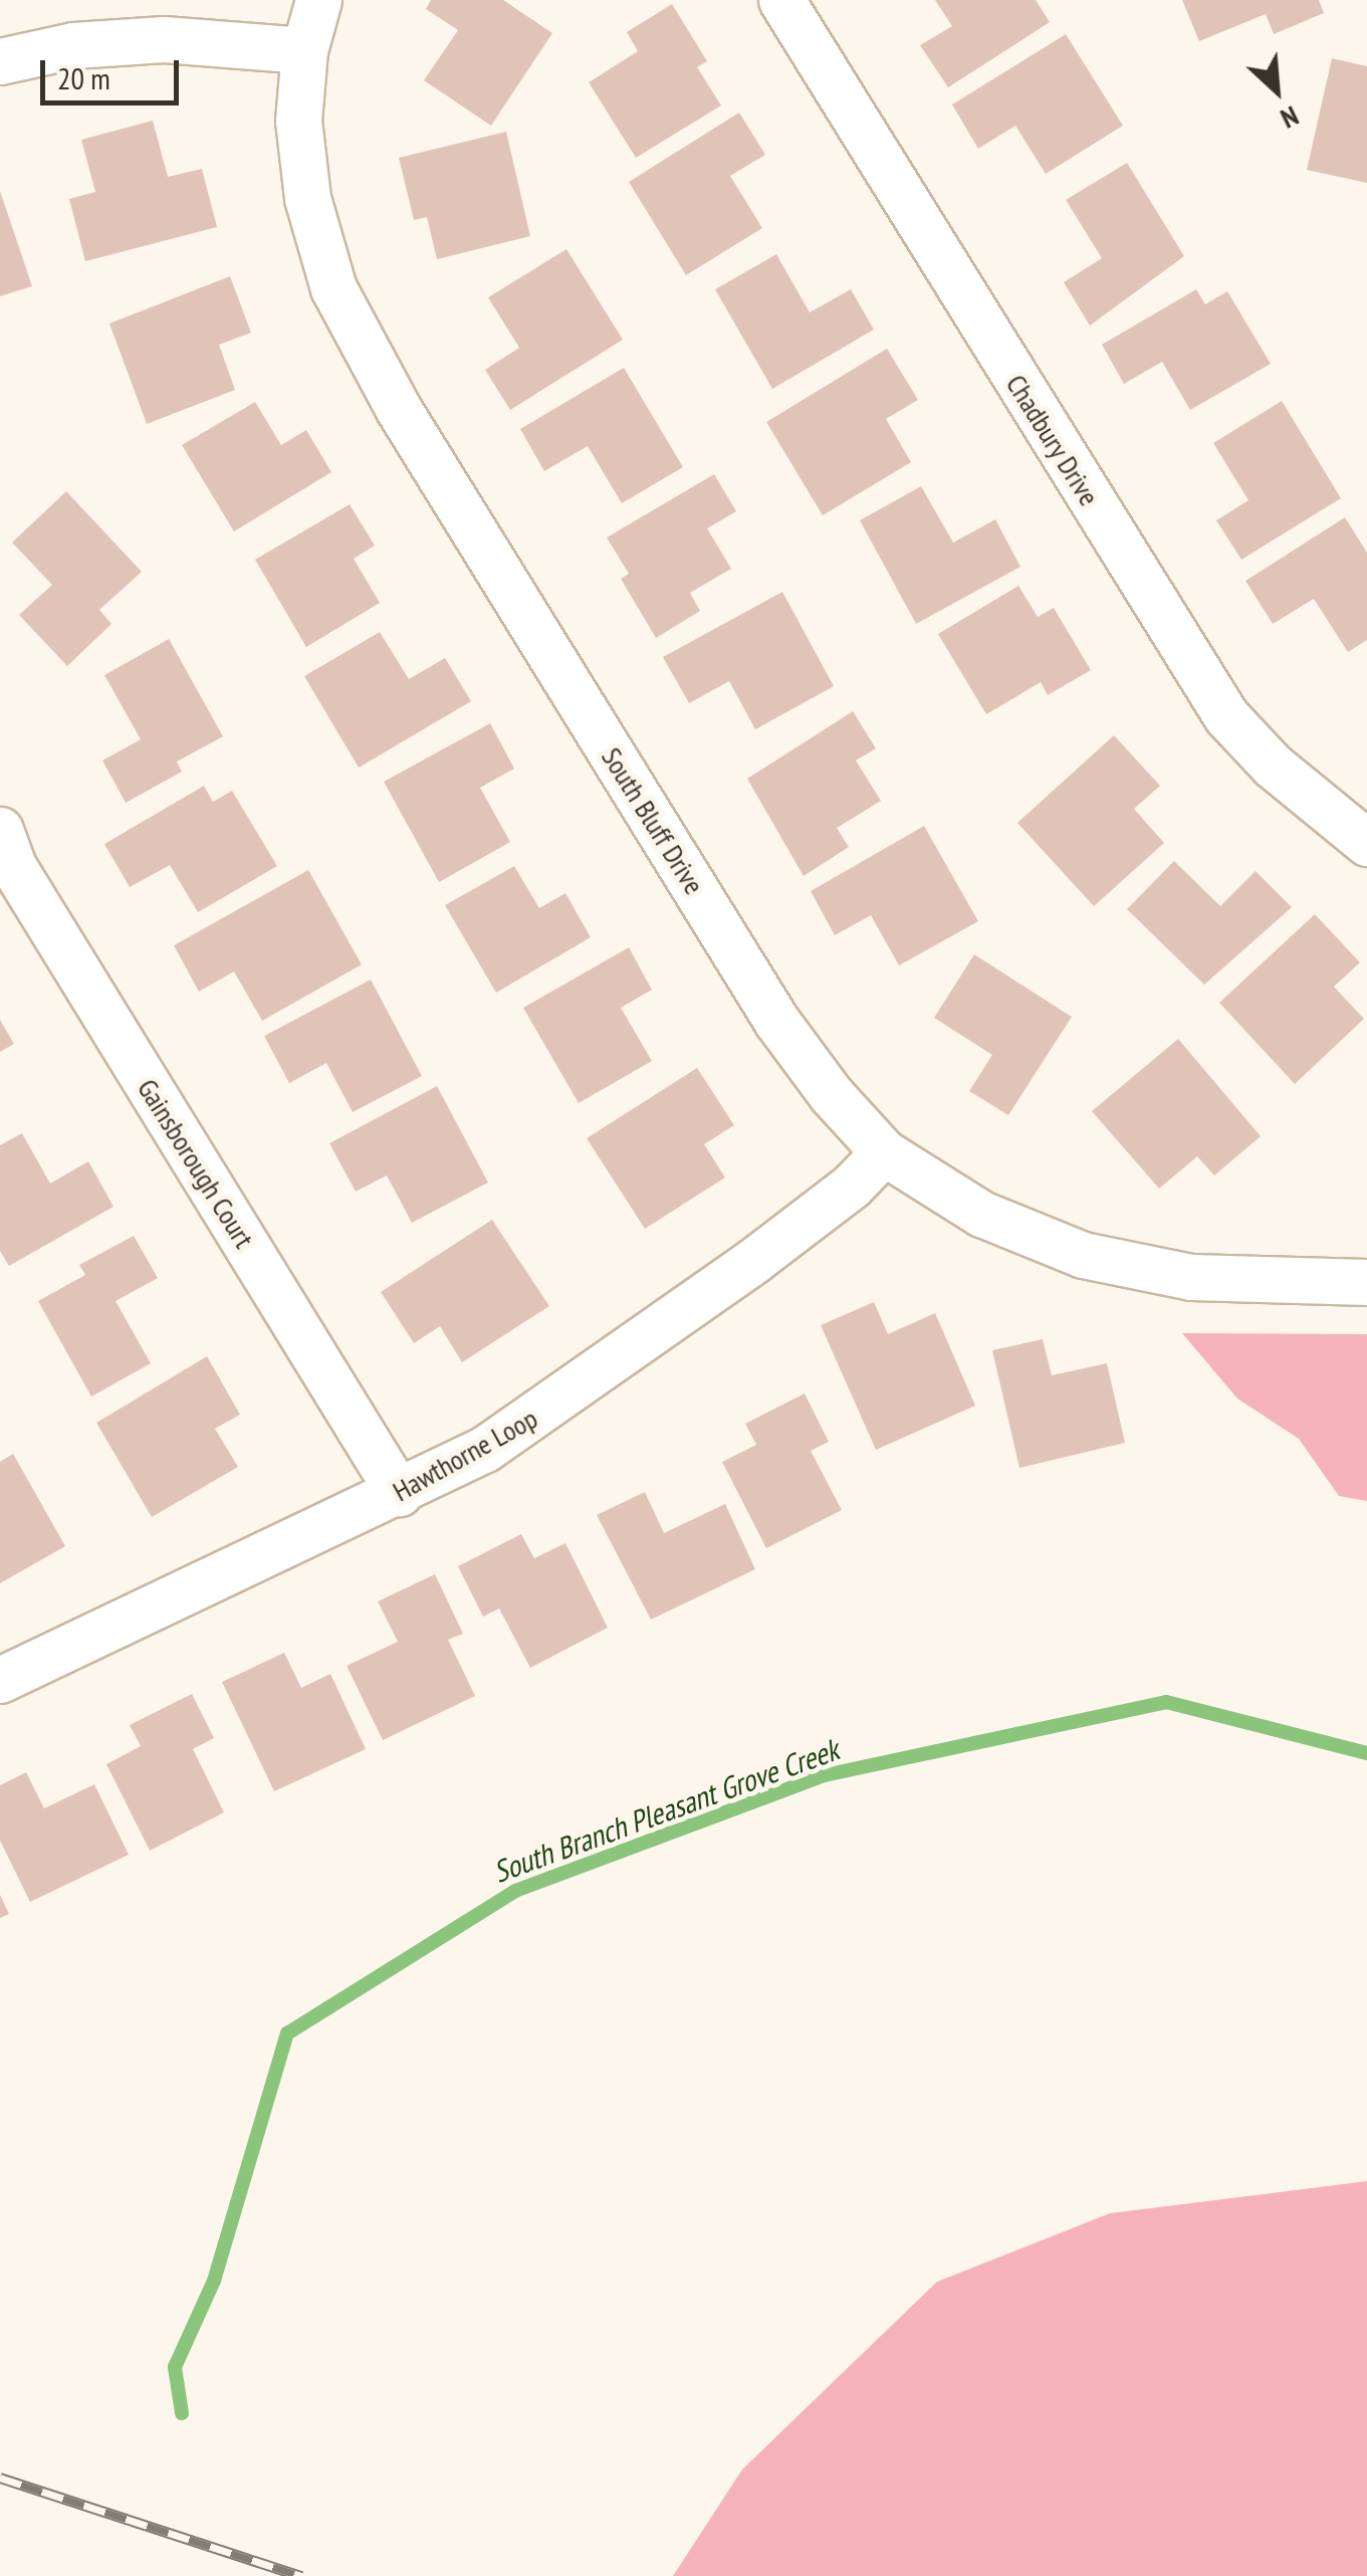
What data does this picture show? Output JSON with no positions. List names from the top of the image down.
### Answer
{
  "streets": {
    "street": [
      "Chadbury Drive",
      "South Bluff Drive",
      "Gainsborough Court",
      "Hawthorne Loop"
    ]
  },
  "crossings": [
    ["South Bluff Drive", "Hawthorne Loop"],
    ["Gainsborough Court", "Hawthorne Loop"]
  ],
  "water": ["South Branch Pleasant Grove Creek"],
  "scale_bar": "20 m",
  "north": "bottom right"
}
